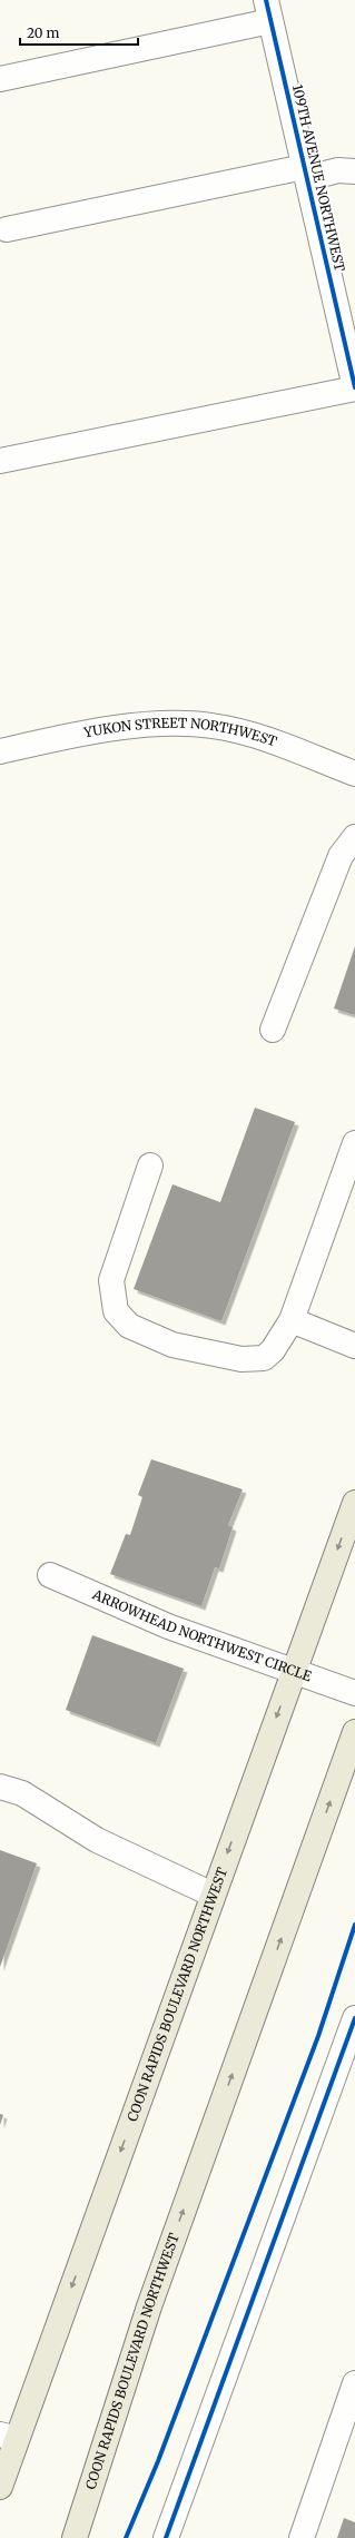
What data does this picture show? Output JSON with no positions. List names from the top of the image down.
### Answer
{
  "streets": {
    "main road": ["COON RAPIDS BOULEVARD NORTHWEST"],
    "street": ["109TH AVENUE NORTHWEST", "YUKON STREET NORTHWEST", "ARROWHEAD NORTHWEST CIRCLE"]
  },
  "crossings": [
    ["ARROWHEAD NORTHWEST CIRCLE", "COON RAPIDS BOULEVARD NORTHWEST"]
  ],
  "scale_bar": "20 m"
}
